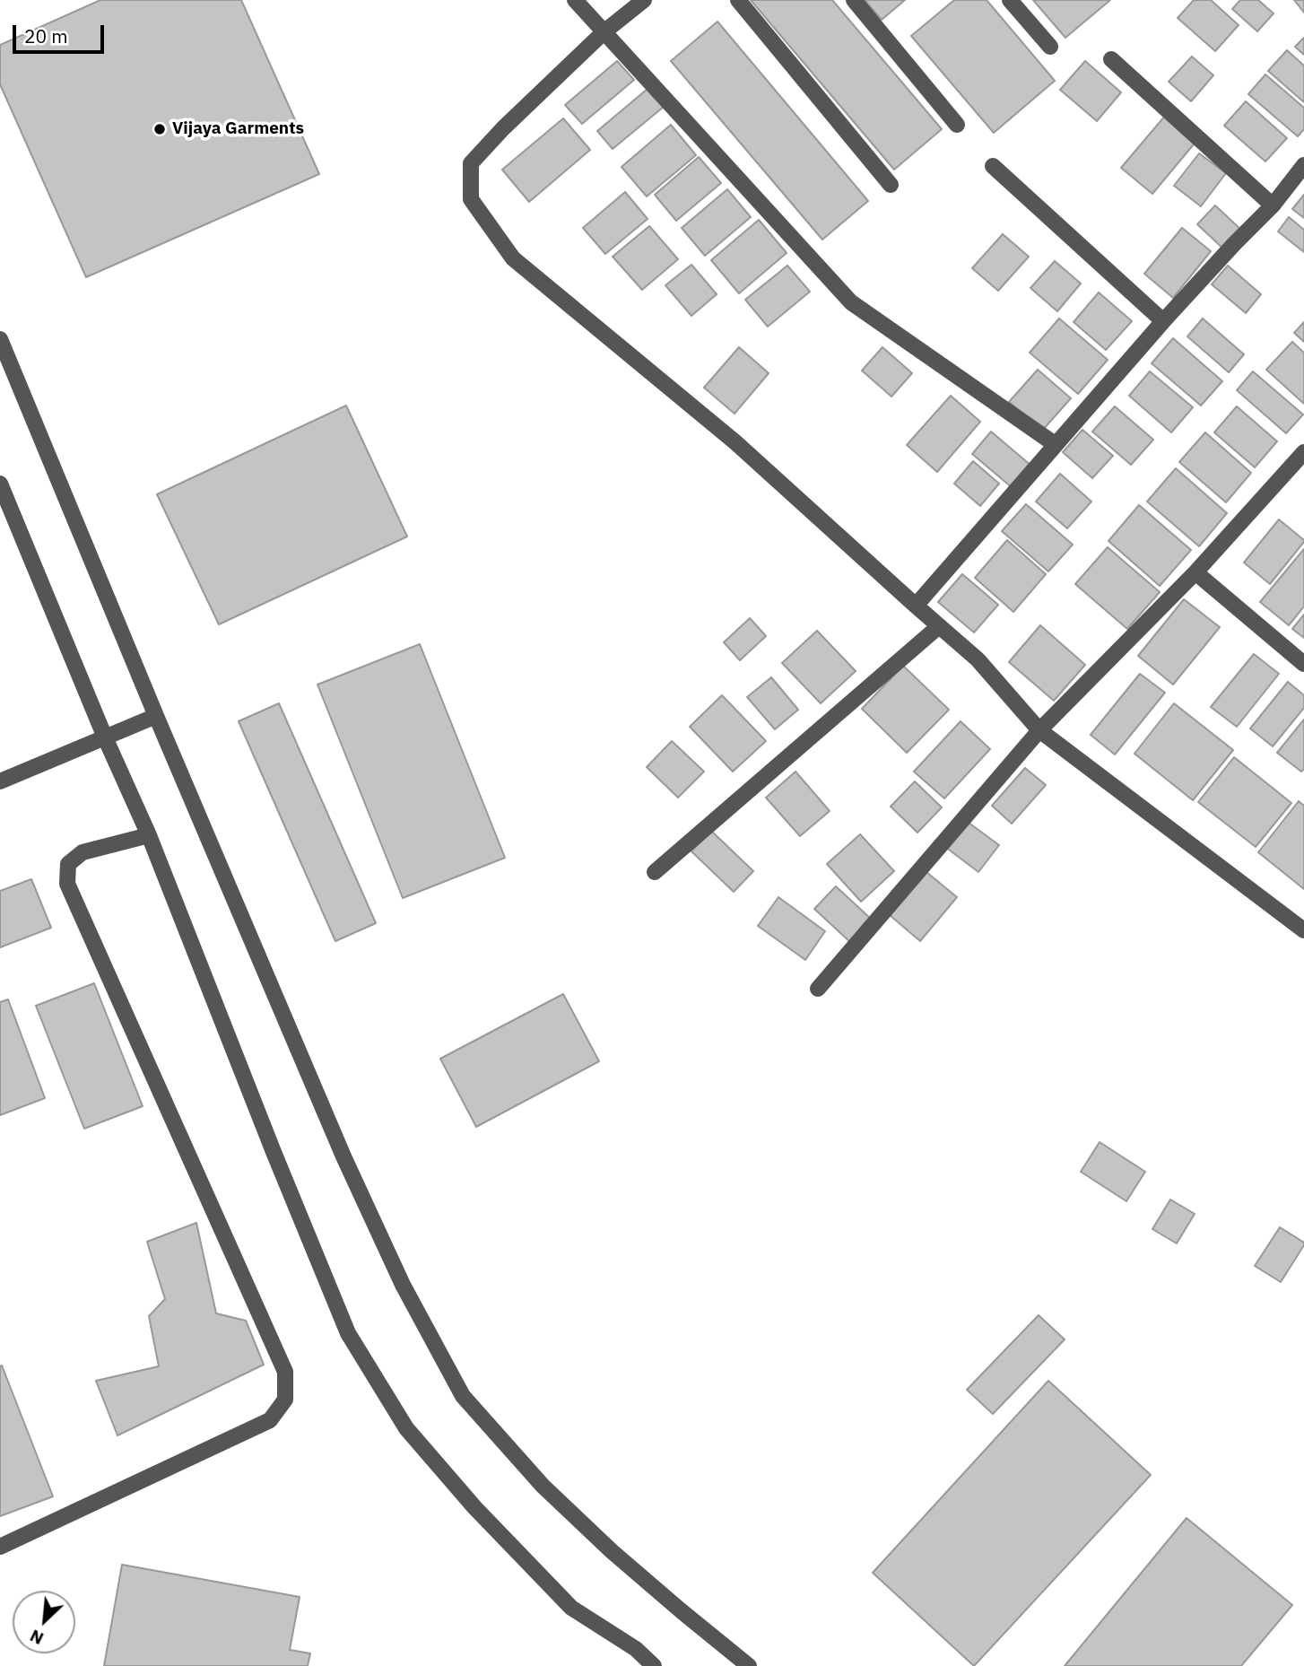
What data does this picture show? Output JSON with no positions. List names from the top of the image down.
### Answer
{
  "places": ["Vijaya Garments"],
  "scale_bar": "20 m",
  "north": "bottom left"
}
